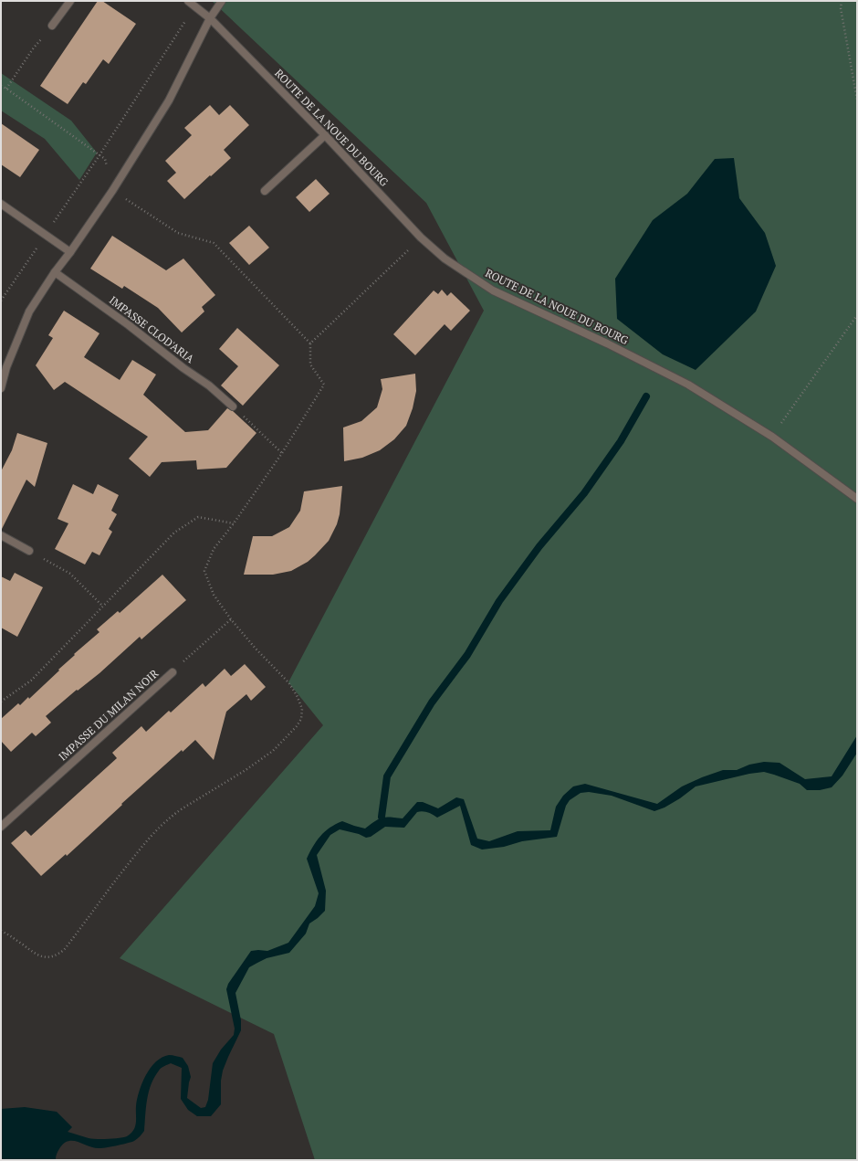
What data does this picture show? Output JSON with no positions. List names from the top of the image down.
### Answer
{
  "streets": {
    "street": ["ROUTE DE LA NOUE DU BOURG", "IMPASSE CLOD'ARIA", "IMPASSE DU MILAN NOIR"]
  }
}
